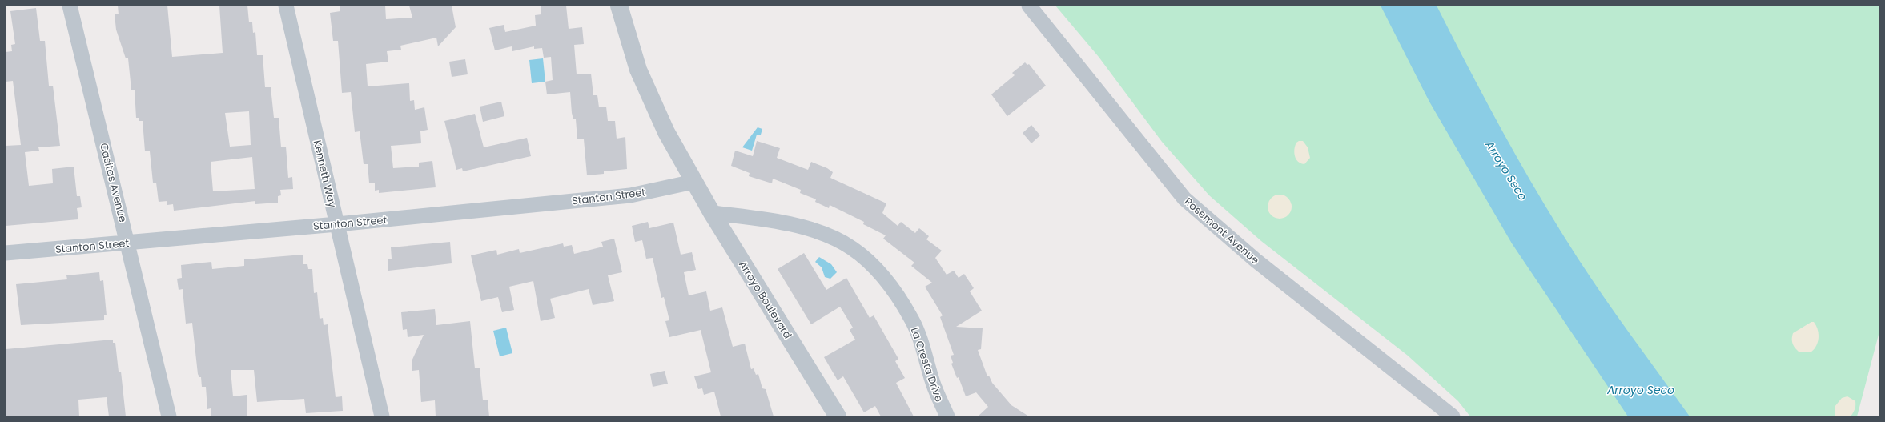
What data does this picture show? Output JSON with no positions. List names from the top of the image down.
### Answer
{
  "streets": {
    "street": [
      "Kenneth Way",
      "Casitas Avenue",
      "Stanton Street",
      "Rosemont Avenue",
      "Arroyo Boulevard",
      "La Cresta Drive"
    ]
  },
  "crossings": [
    ["Kenneth Way", "Stanton Street"],
    ["Casitas Avenue", "Stanton Street"],
    ["Stanton Street", "Arroyo Boulevard"],
    ["Arroyo Boulevard", "La Cresta Drive"]
  ],
  "water": ["Arroyo Seco"]
}
